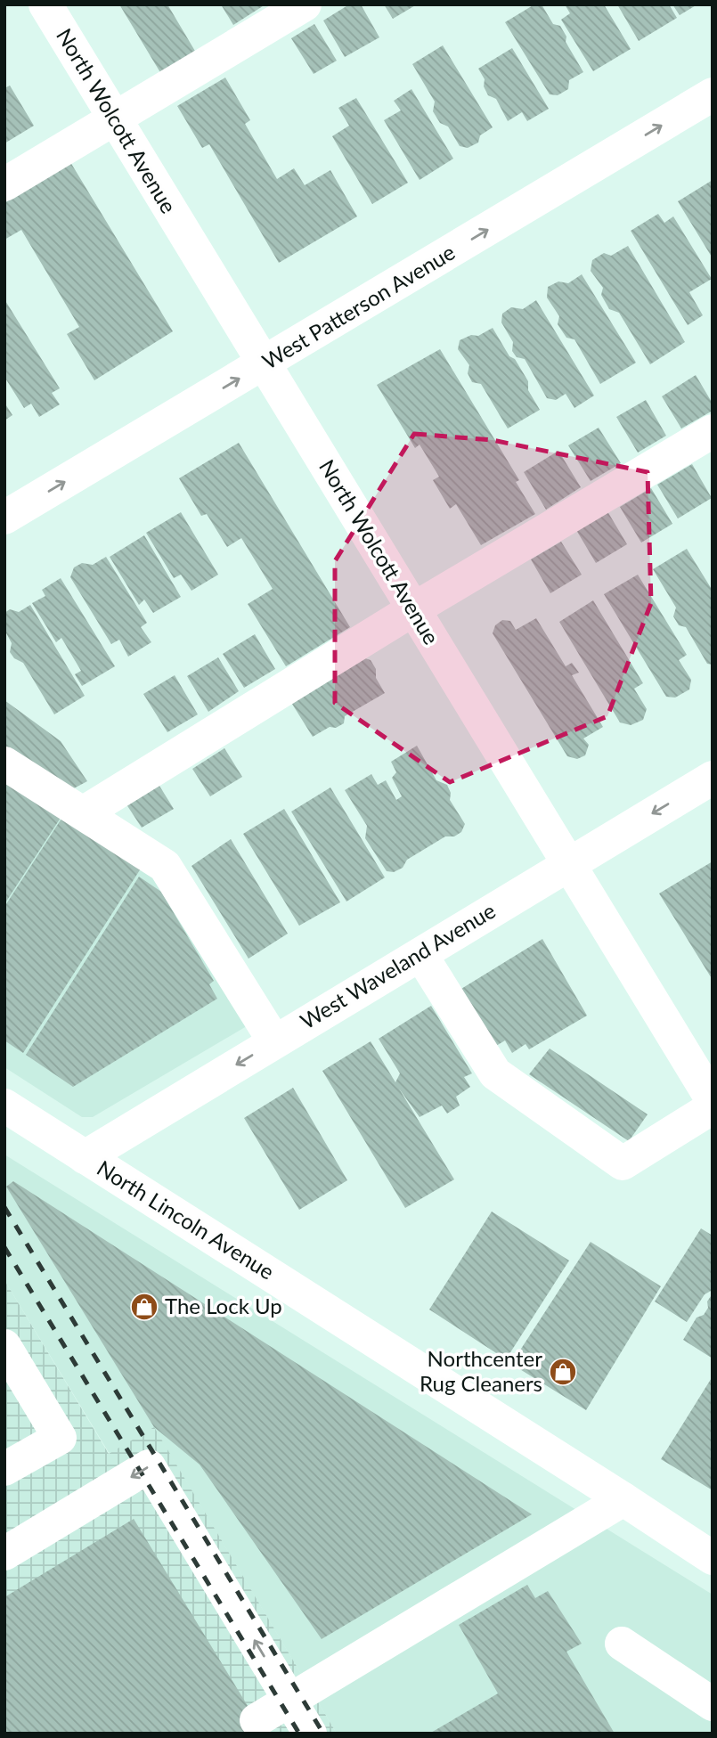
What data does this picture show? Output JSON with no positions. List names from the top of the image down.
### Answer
{
  "streets": {
    "street": [
      "North Wolcott Avenue",
      "West Patterson Avenue",
      "West Waveland Avenue",
      "North Lincoln Avenue"
    ]
  },
  "crossings": [
    ["North Wolcott Avenue", "West Patterson Avenue"],
    ["North Wolcott Avenue", "West Waveland Avenue"],
    ["West Waveland Avenue", "North Lincoln Avenue"]
  ],
  "places": {
    "shop": ["The Lock Up", "Northcenter Rug Cleaners"]
  }
}
